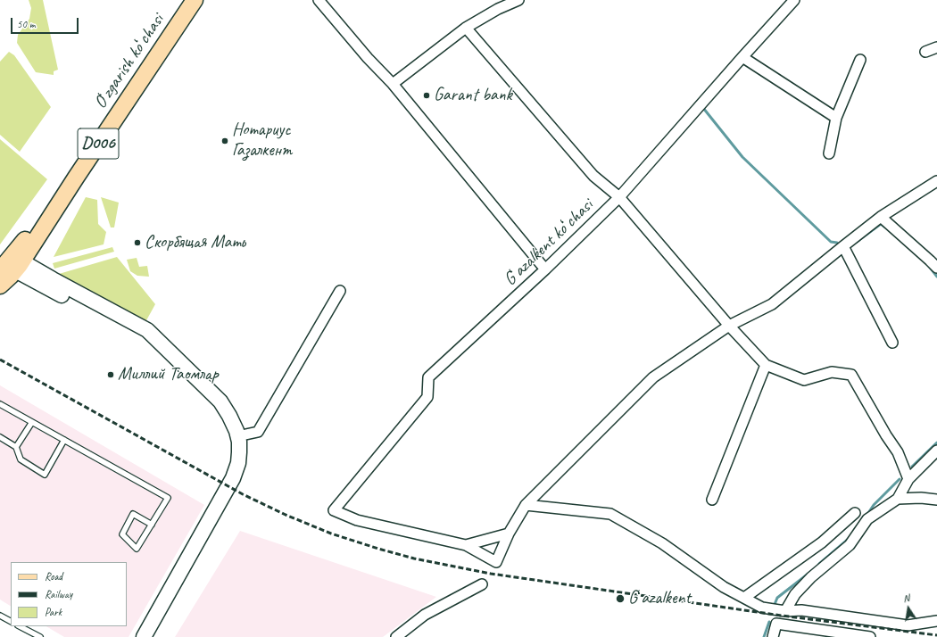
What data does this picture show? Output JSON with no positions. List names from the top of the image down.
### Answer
{
  "streets": {
    "main road": ["Oʻzgarish koʻchasi", "D006"],
    "street": ["Gʻazalkent koʻchasi"]
  },
  "places": [
    "Garant bank",
    "Нотариус Газалкент",
    "Скорбящая Мать",
    "Миллий Таомлар",
    "Gʻazalkent"
  ],
  "legend": ["Road", "Railway", "Park"],
  "scale_bar": "50 m",
  "north": "top"
}
